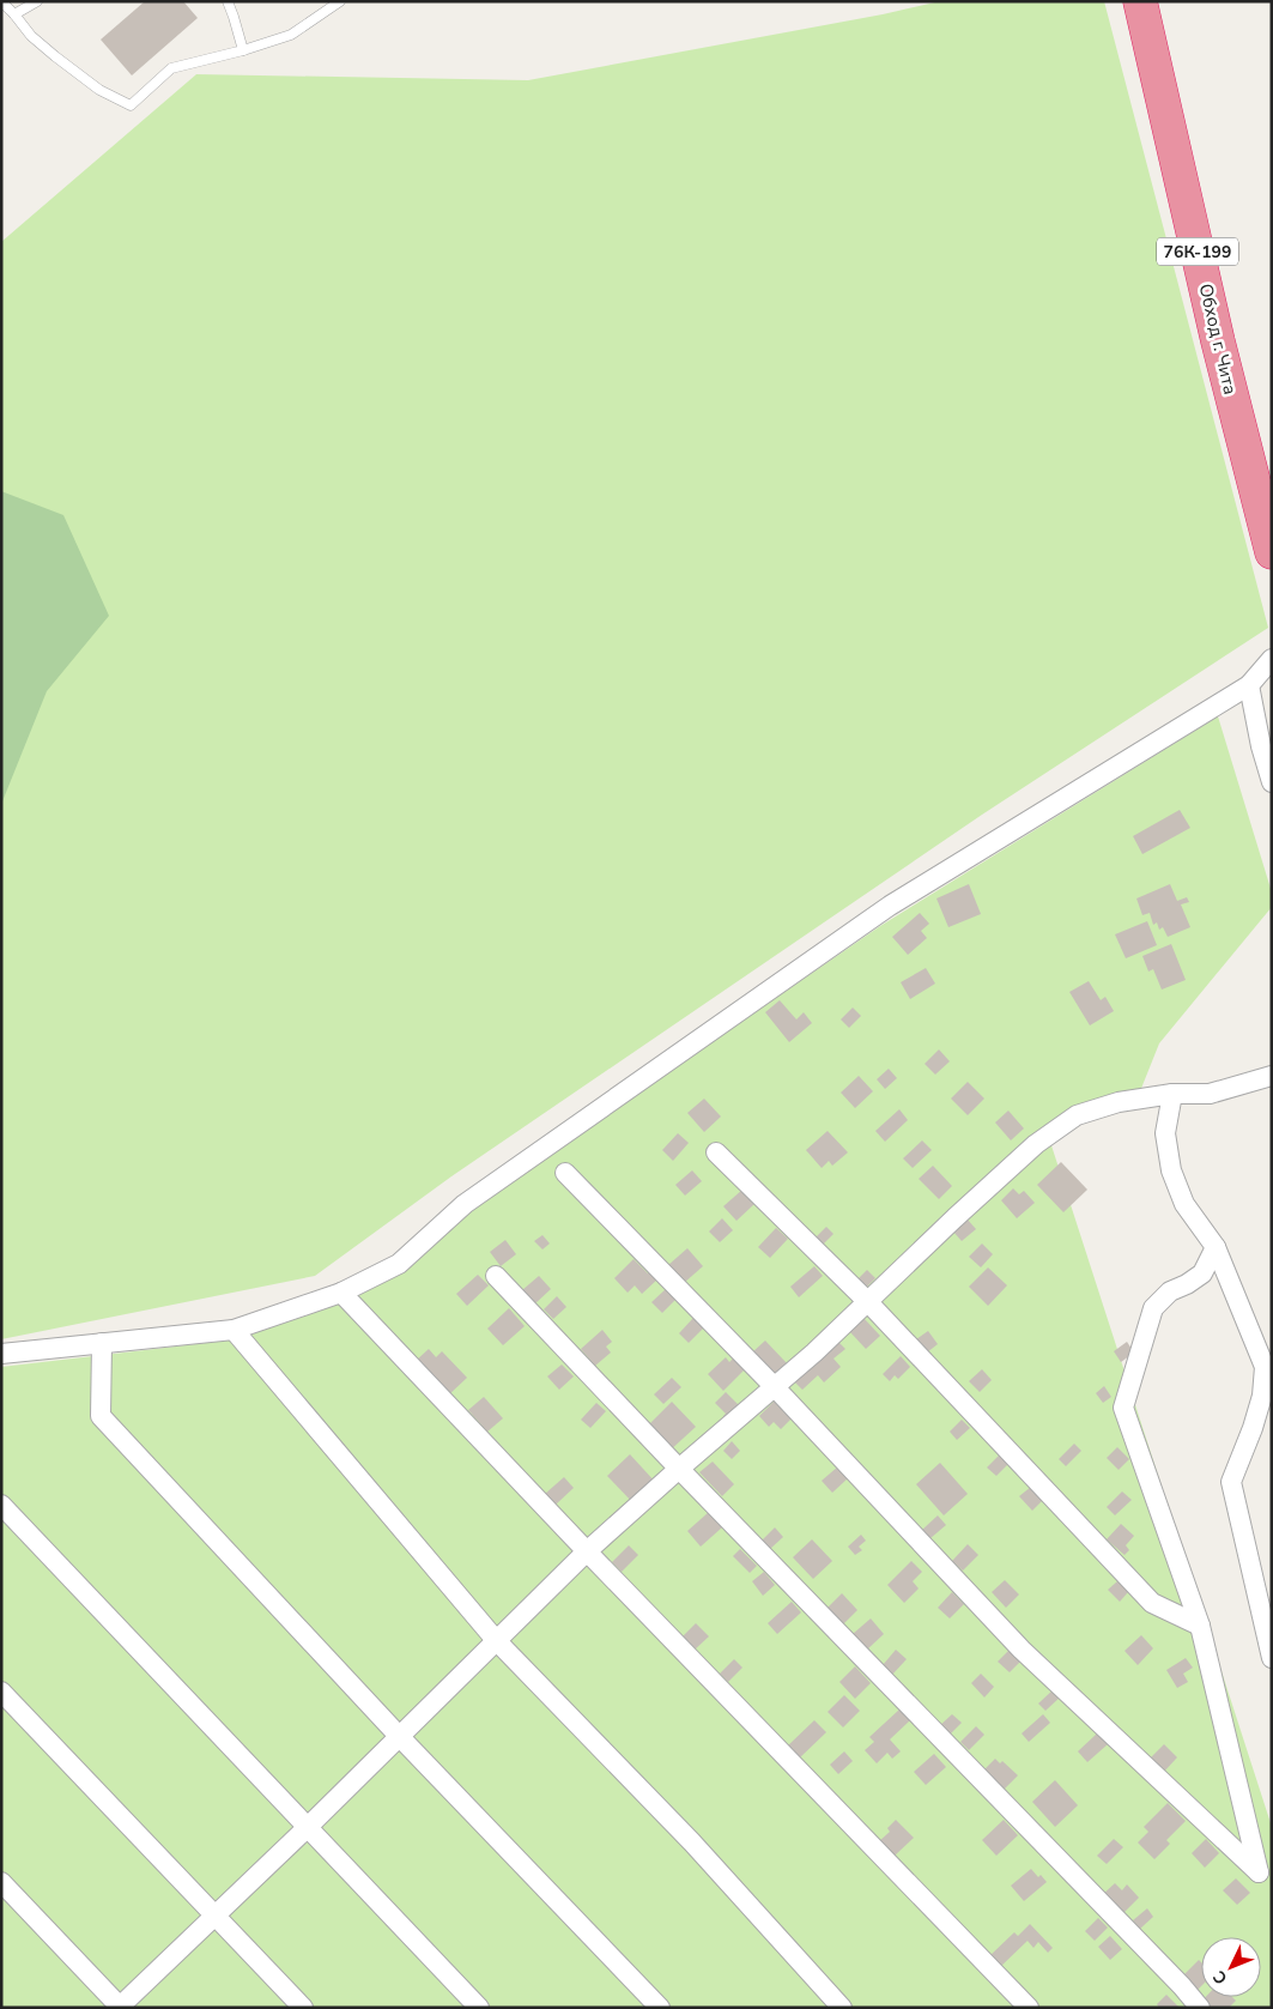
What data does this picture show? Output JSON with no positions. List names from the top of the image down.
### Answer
{
  "streets": {
    "highway": ["76К-199", "Обход г. Чита"]
  },
  "north": "bottom left"
}
